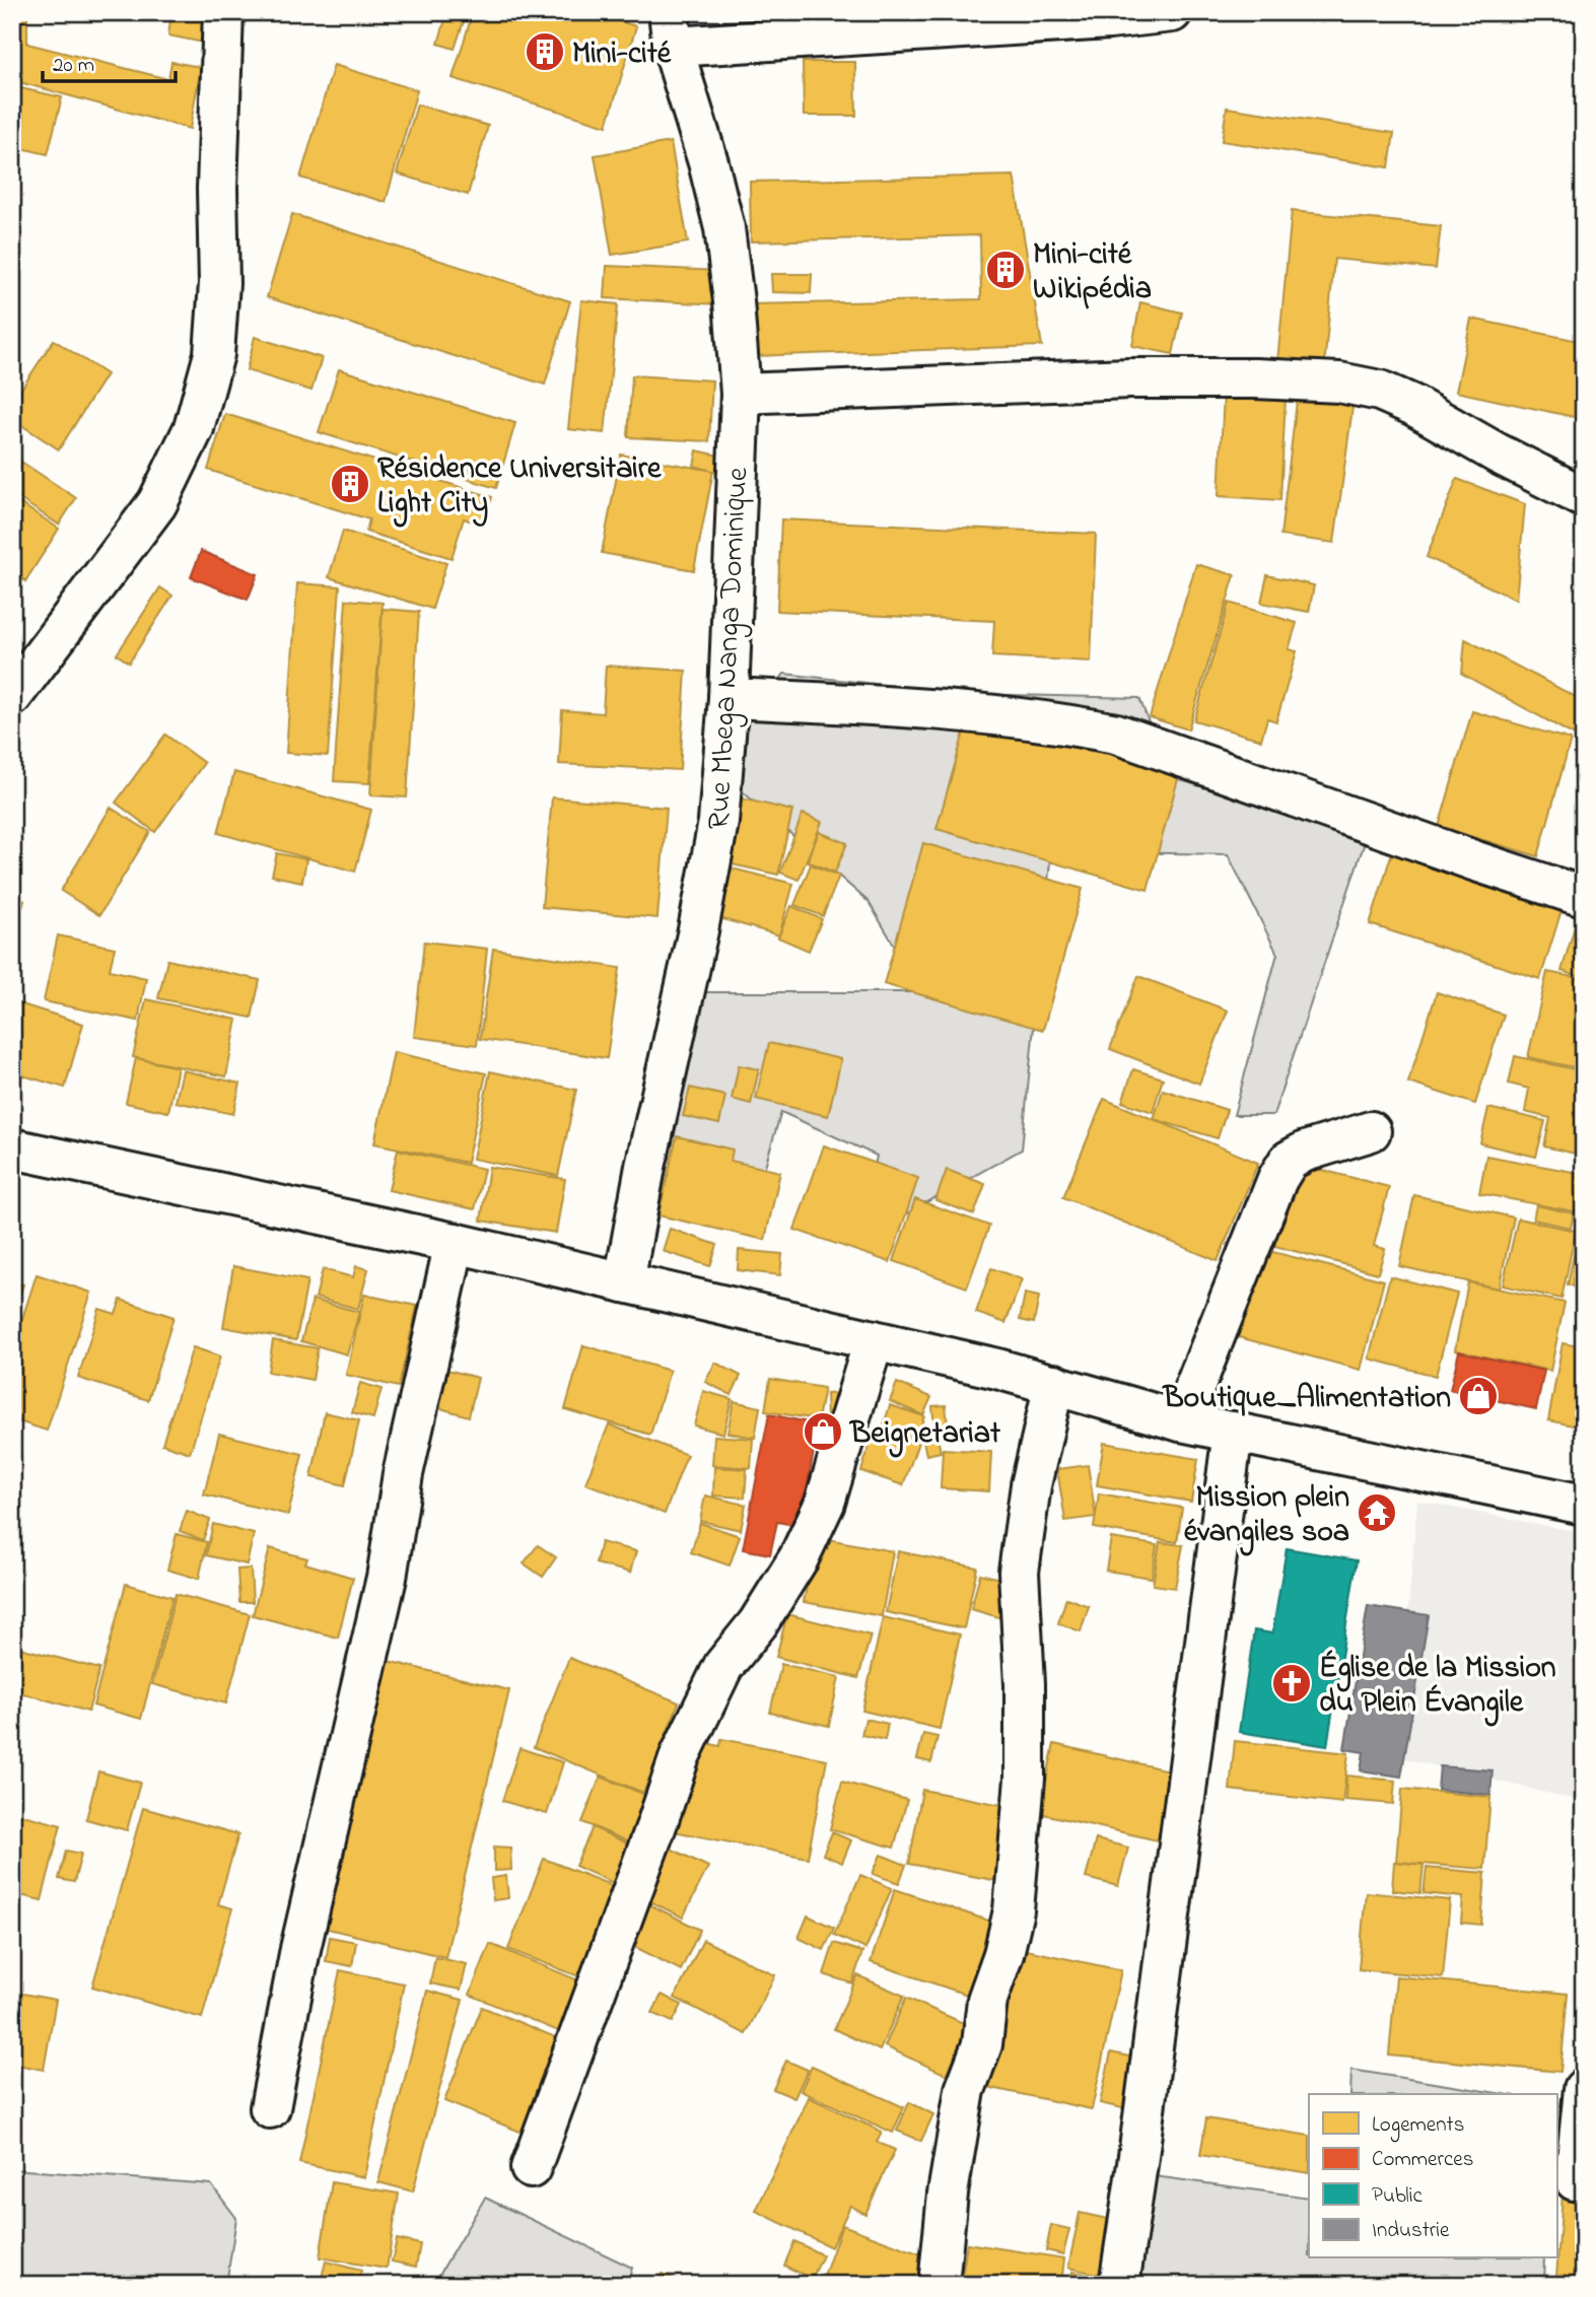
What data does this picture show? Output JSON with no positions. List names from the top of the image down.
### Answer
{
  "streets": {
    "street": ["Rue Mbega Nanga Dominique"]
  },
  "places": {
    "building": ["Mini-cité", "Mini-cité Wikipédia", "Résidence Universitaire Light City"],
    "shop": ["Boutique_Alimentation", "Beignetariat"],
    "temple": ["Mission plein évangiles soa"],
    "church": ["Église de la Mission du Plein Évangile"]
  },
  "legend": [
    "Logements",
    "Commerces",
    "Public",
    "Industrie"
  ],
  "scale_bar": "20 m"
}
